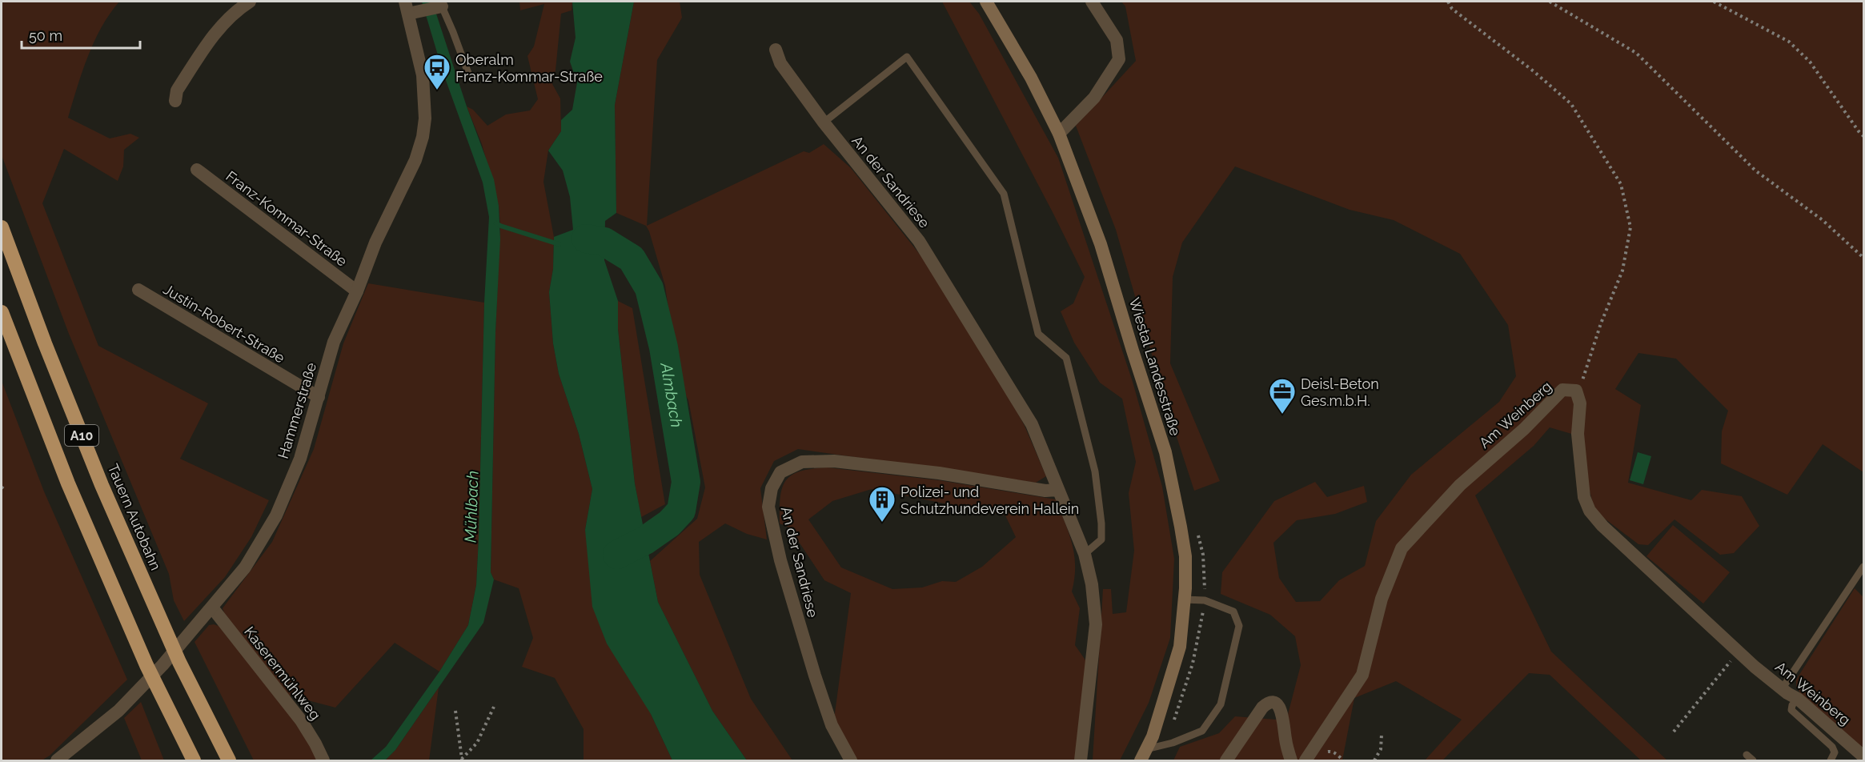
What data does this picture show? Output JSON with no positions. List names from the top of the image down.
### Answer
{
  "streets": {
    "highway": ["A10", "Tauern Autobahn"],
    "main road": ["Wiestal Landesstraße"],
    "street": [
      "An der Sandriese",
      "Franz-Kommar-Straße",
      "Justin-Robert-Straße",
      "Hammerstraße",
      "Am Weinberg",
      "Kaserermühlweg"
    ]
  },
  "crossings": [
    ["Franz-Kommar-Straße", "Hammerstraße"],
    ["Justin-Robert-Straße", "Hammerstraße"],
    ["Hammerstraße", "Kaserermühlweg"]
  ],
  "water": ["Almbach", "Mühlbach"],
  "places": {
    "bus stop": ["Oberalm Franz-Kommar-Straße"],
    "office": ["Deisl-Beton Ges.m.b.H."],
    "building": ["Polizei- und Schutzhundeverein Hallein"]
  },
  "scale_bar": "50 m"
}
